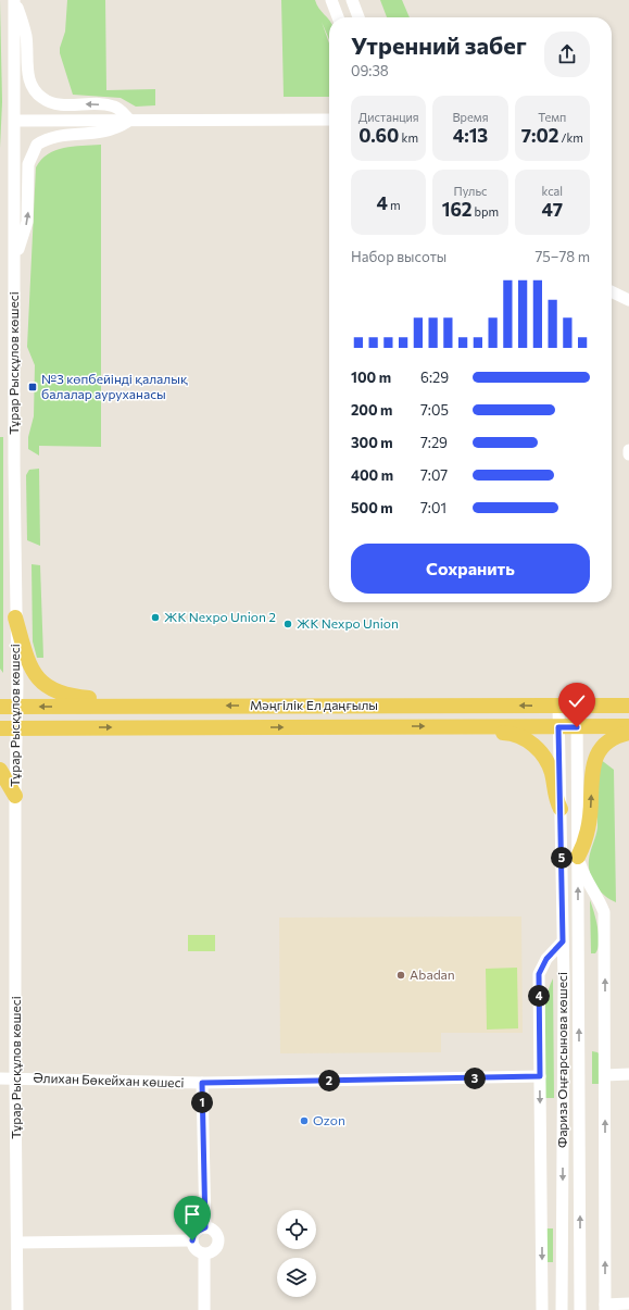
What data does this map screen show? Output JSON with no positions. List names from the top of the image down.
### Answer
{
  "streets": {
    "main road": ["Мәңгілік Ел даңғылы"],
    "street": ["Тұрар Рысқұлов көшесі", "Фариза Оңғарсынова көшесі", "Әлихан Бөкейхан көшесі"]
  },
  "crossings": [
    ["Тұрар Рысқұлов көшесі", "Мәңгілік Ел даңғылы"],
    ["Тұрар Рысқұлов көшесі", "Әлихан Бөкейхан көшесі"],
    ["Мәңгілік Ел даңғылы", "Фариза Оңғарсынова көшесі"]
  ],
  "places": {
    "transit": ["№3 көпбейінді қалалық балалар ауруханасы"],
    "other": [
      "ЖК Nexpo Union 2",
      "ЖК Nexpo Union",
      "Abadan",
      "Ozon"
    ]
  },
  "page": {
    "heading": ["Утренний забег", "09:38"],
    "stats": [
      ["Дистанция", "0.60 km"],
      ["Время", "4:13"],
      ["Темп", "7:02 /km"],
      ["4 m"],
      ["Пульс", "162 bpm"],
      ["kcal", "47"]
    ],
    "chart": ["Набор высоты", "75–78 m"],
    "list": [
      {
        "name": "100 m",
        "note": "6:29"
      },
      {
        "name": "200 m",
        "note": "7:05"
      },
      {
        "name": "300 m",
        "note": "7:29"
      },
      {
        "name": "400 m",
        "note": "7:07"
      },
      {
        "name": "500 m",
        "note": "7:01"
      }
    ],
    "buttons": "Сохранить",
    "pins": [
      "5",
      "4",
      "3",
      "2",
      "1"
    ]
  }
}
